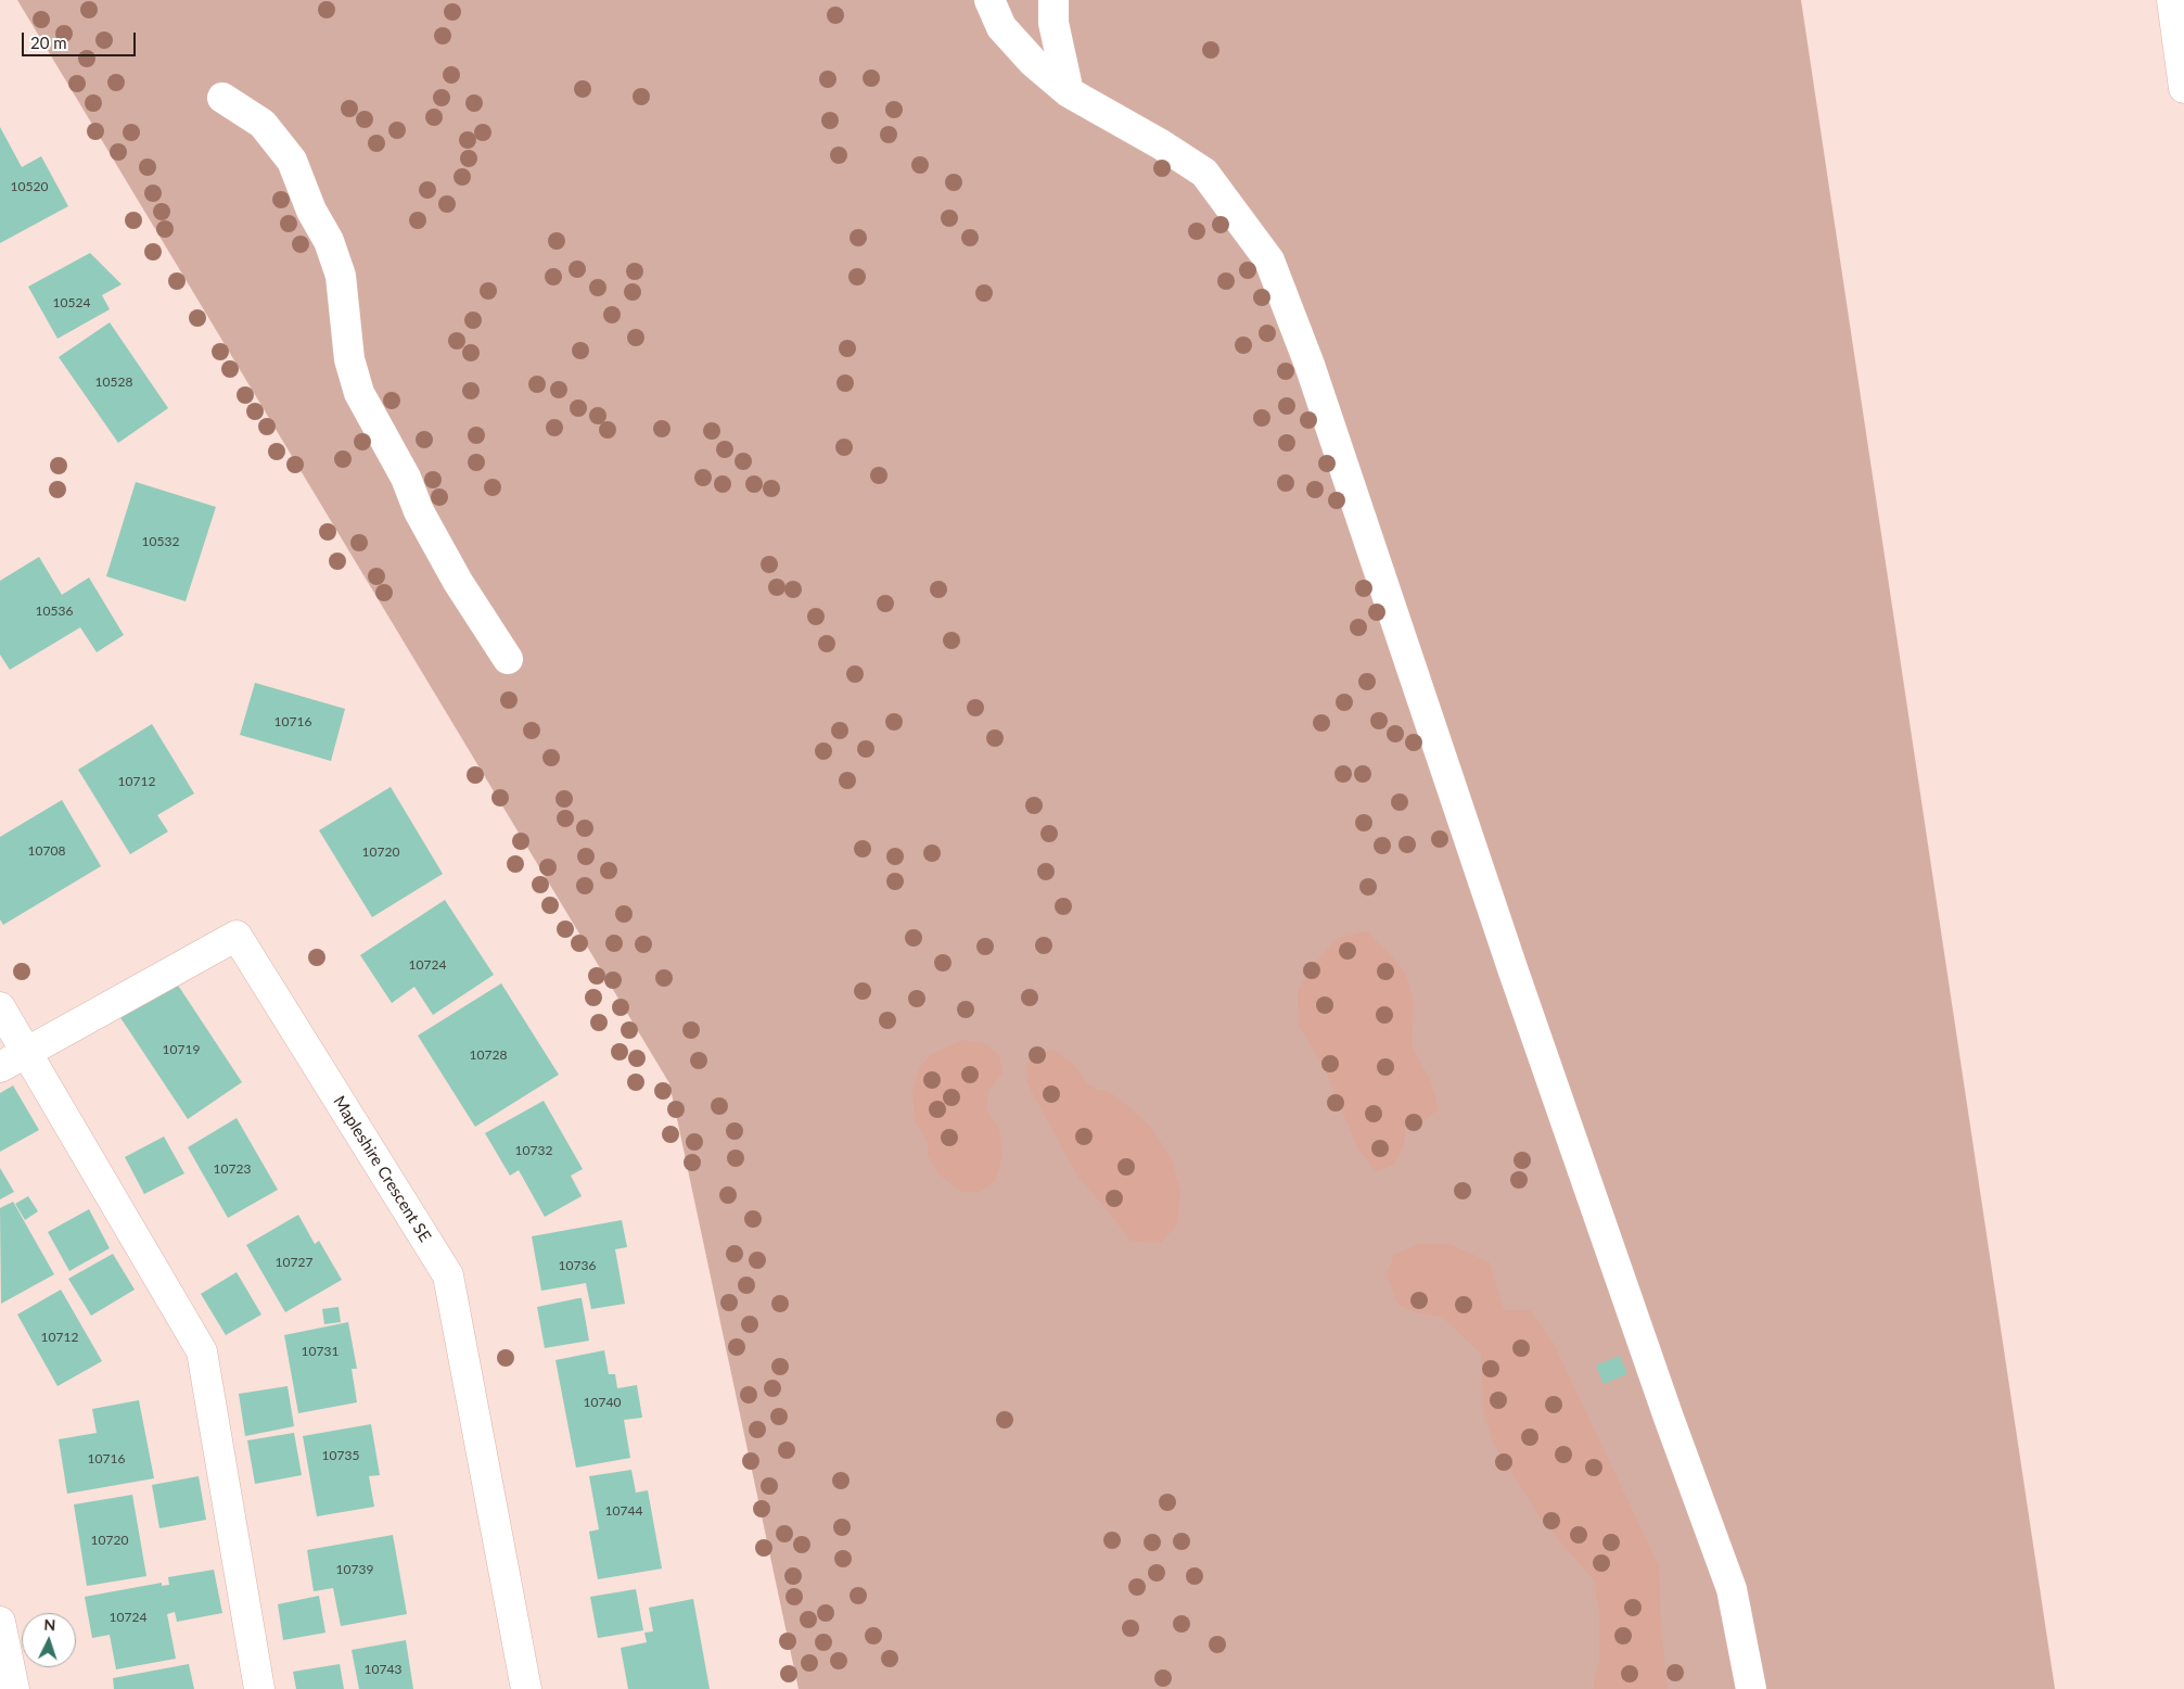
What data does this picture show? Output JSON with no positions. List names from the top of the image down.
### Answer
{
  "streets": {
    "main road": ["Mapleshire Crescent SE"]
  },
  "house_numbers": [
    "10520",
    "10524",
    "10528",
    "10532",
    "10536",
    "10716",
    "10712",
    "10708",
    "10720",
    "10724",
    "10719",
    "10728",
    "10732",
    "10723",
    "10727",
    "10736",
    "10712",
    "10731",
    "10740",
    "10735",
    "10716",
    "10744",
    "10720",
    "10739",
    "10724",
    "10743"
  ],
  "scale_bar": "20 m",
  "north": "top"
}
